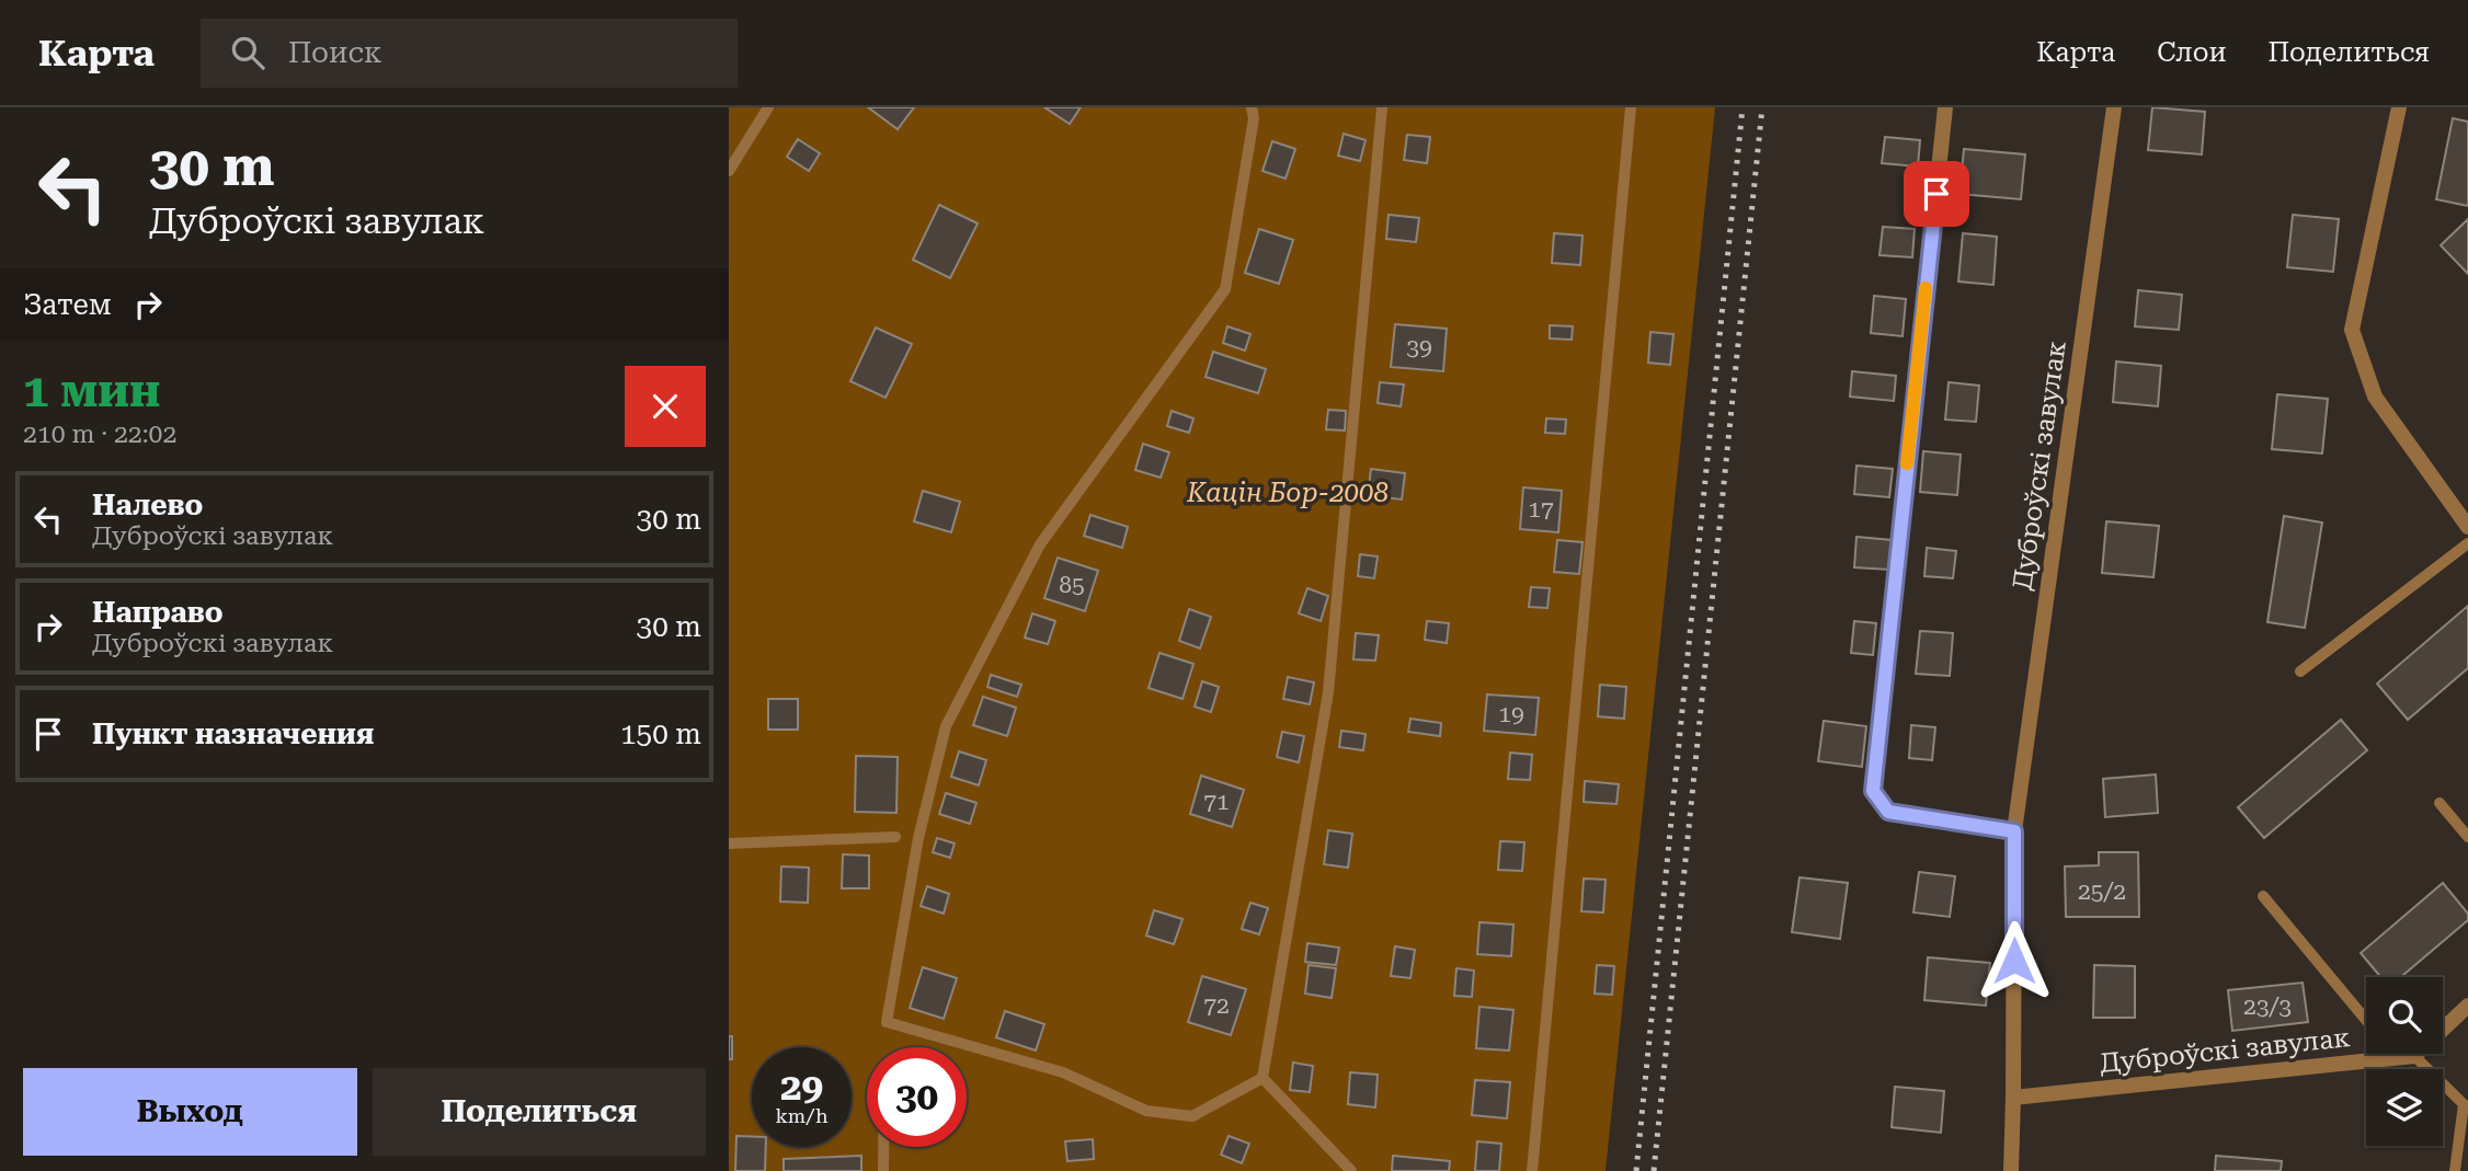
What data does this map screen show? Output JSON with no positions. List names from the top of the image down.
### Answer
{
  "streets": {
    "street": ["Дуброўскі завулак"]
  },
  "parks": ["Кацін Бор-2008"],
  "house_numbers": [
    "39",
    "17",
    "85",
    "19",
    "71",
    "25/2",
    "72",
    "23/3"
  ],
  "page": {
    "header": "Карта",
    "search": "Поиск",
    "nav": ["Карта", "Слои", "Поделиться"],
    "turn": ["30 m", "Дуброўскі завулак"],
    "then": "Затем",
    "heading": ["1 мин", "210 m · 22:02"],
    "list": [
      {
        "name": "Налево",
        "note": "Дуброўскі завулак",
        "value": "30 m"
      },
      {
        "name": "Направо",
        "note": "Дуброўскі завулак",
        "value": "30 m"
      },
      {
        "name": "Пункт назначения",
        "value": "150 m"
      }
    ],
    "speed": "29 km/h",
    "limit": "30",
    "buttons": ["Выход", "Поделиться"]
  }
}
